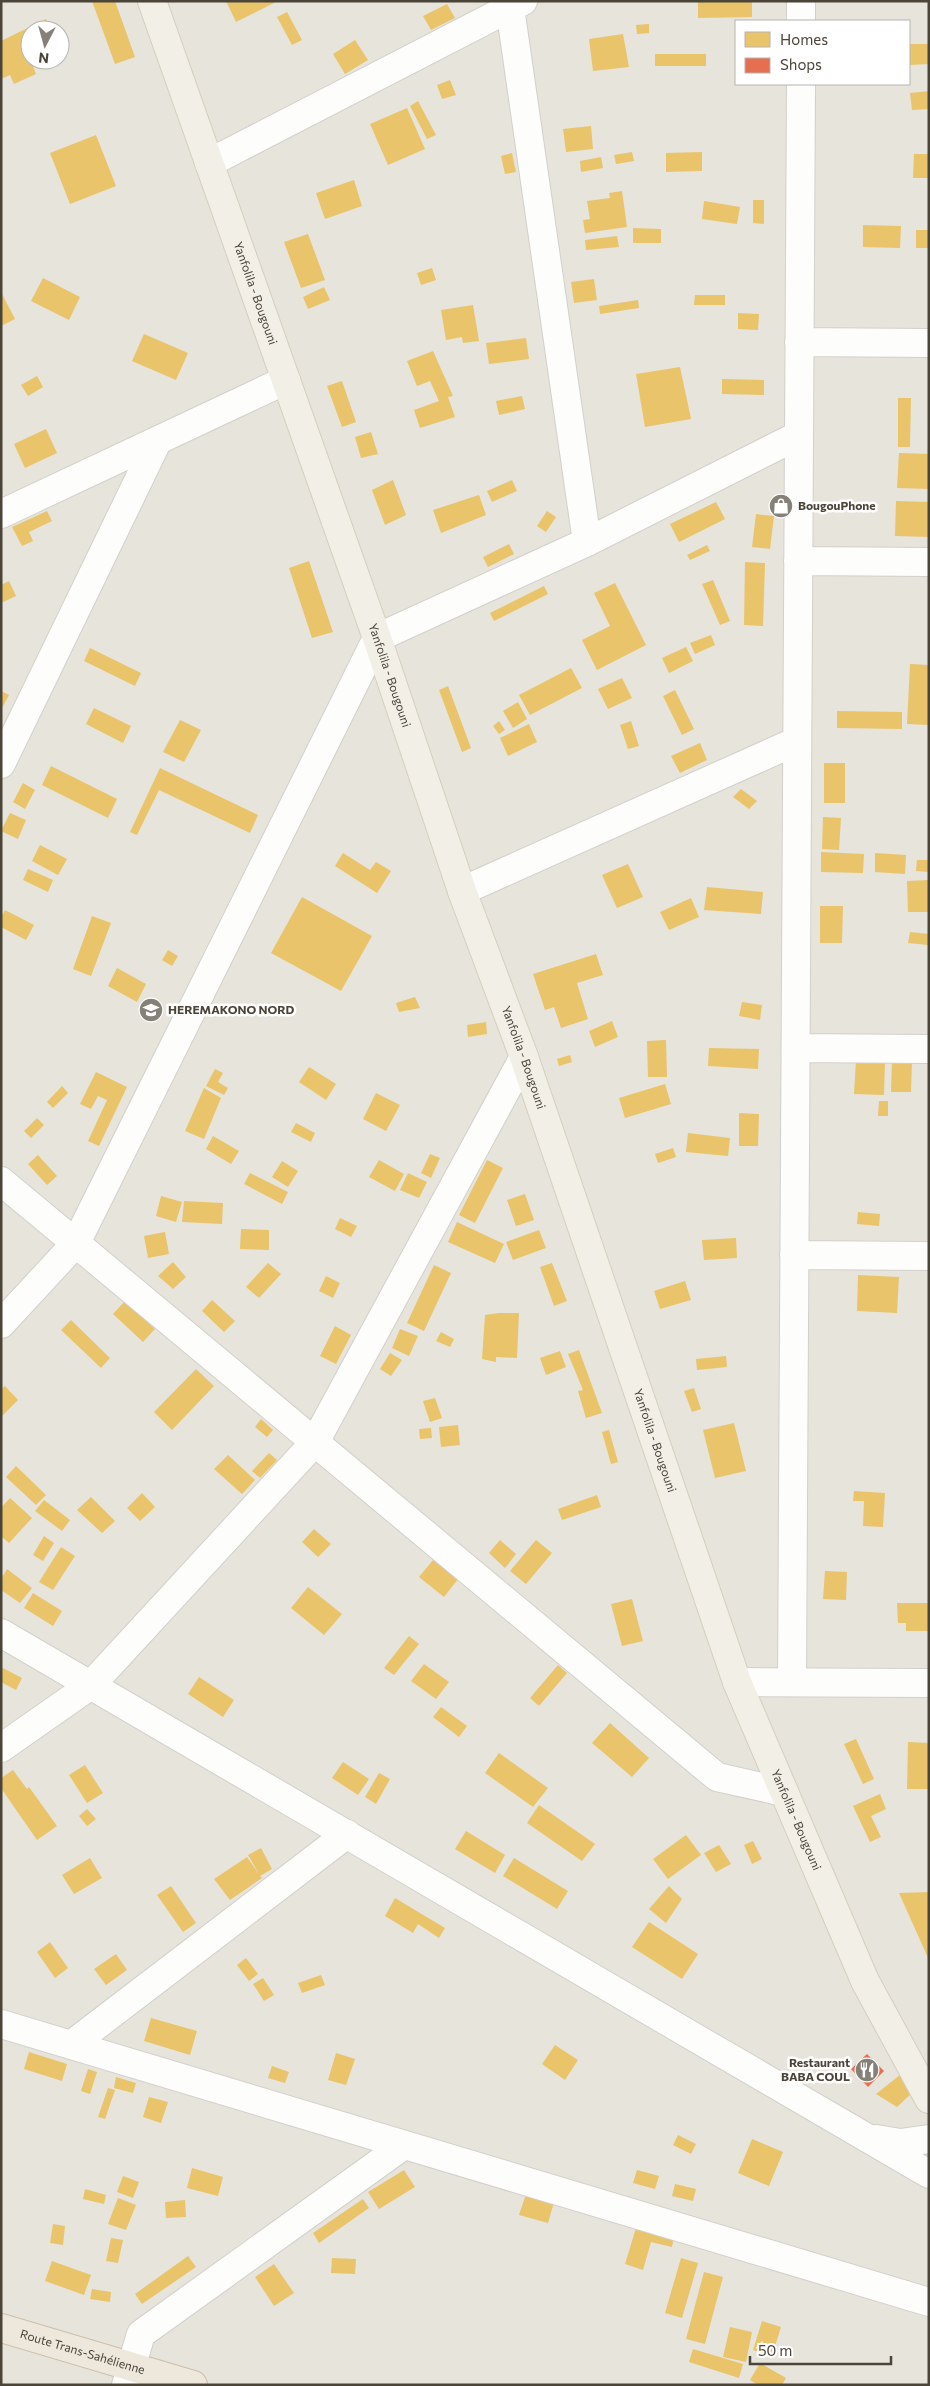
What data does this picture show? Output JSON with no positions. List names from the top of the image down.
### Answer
{
  "streets": {
    "highway": ["Route Trans-Sahélienne"],
    "main road": ["Yanfolila - Bougouni"]
  },
  "places": {
    "shop": ["BougouPhone"],
    "school or university": ["HEREMAKONO NORD"],
    "restaurant": ["Restaurant BABA COUL"]
  },
  "legend": ["Homes", "Shops"],
  "scale_bar": "50 m",
  "north": "bottom"
}
